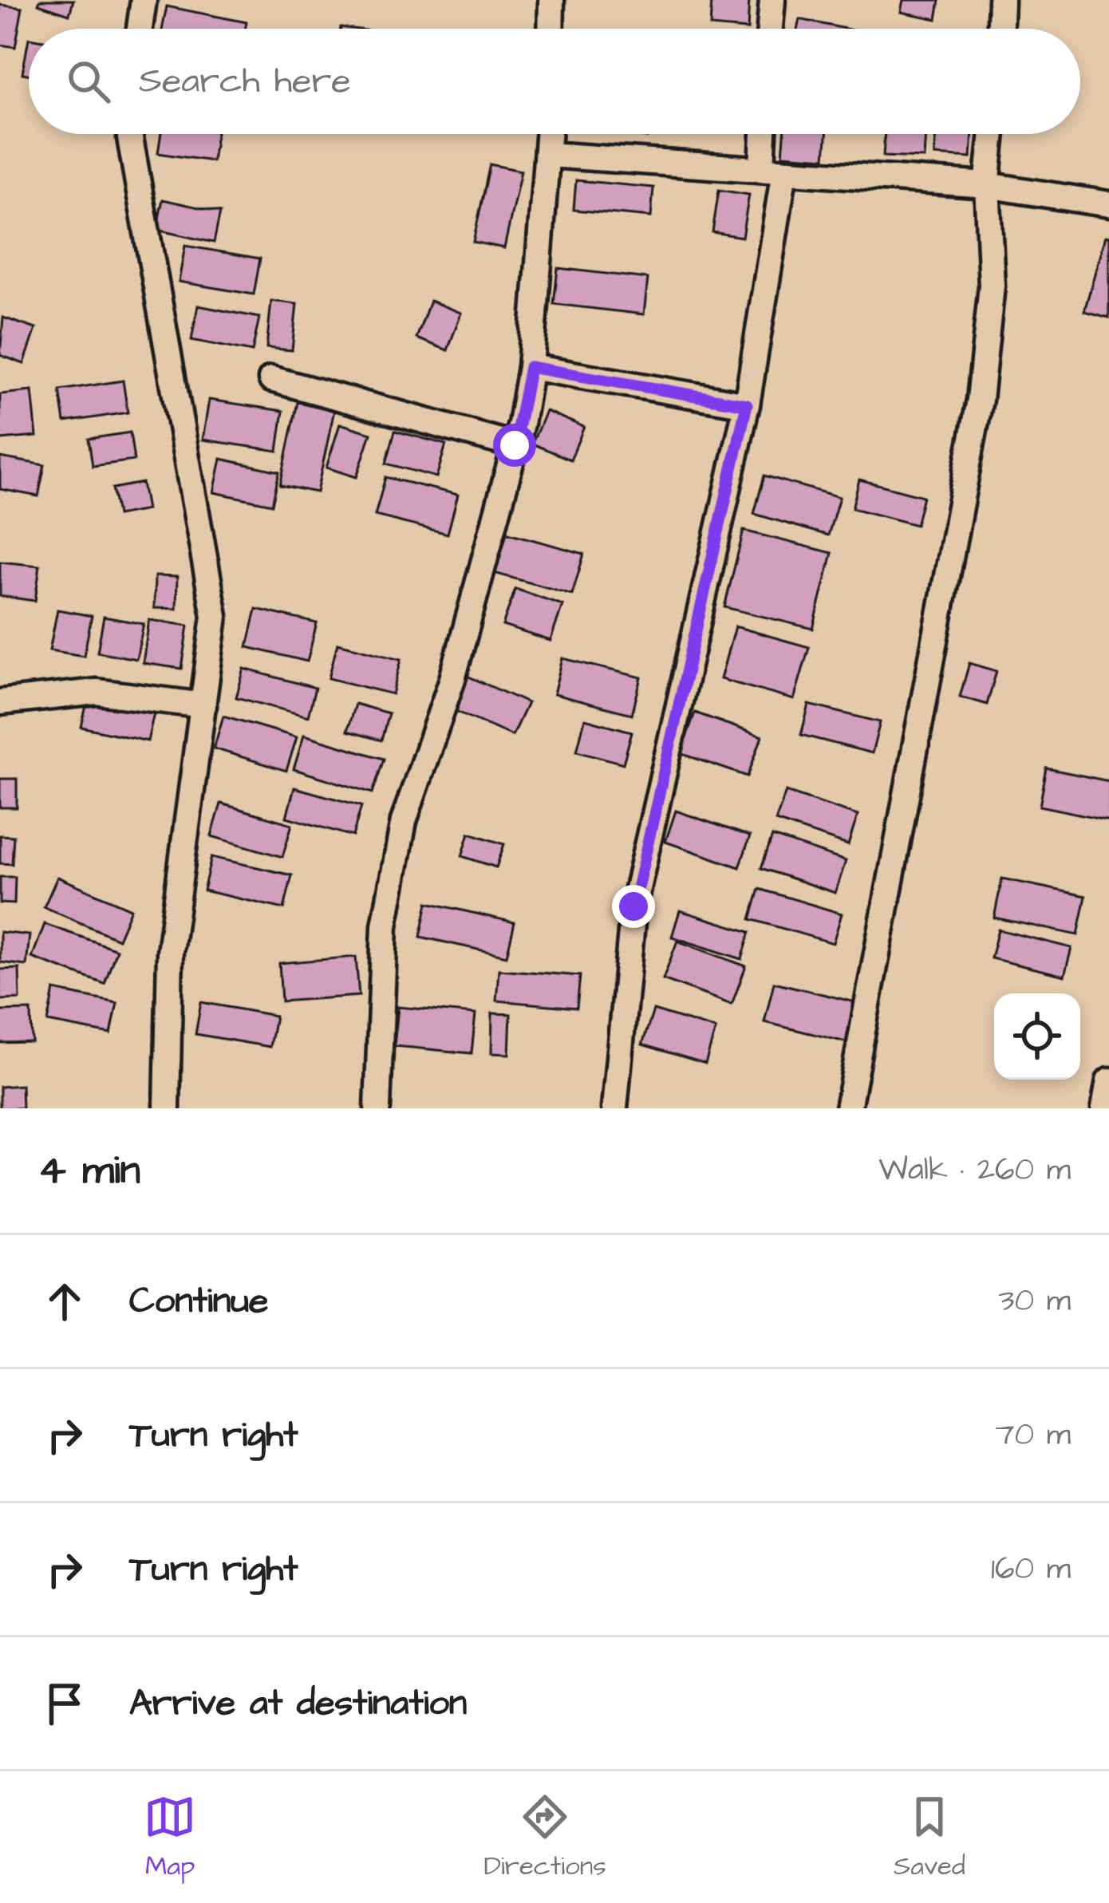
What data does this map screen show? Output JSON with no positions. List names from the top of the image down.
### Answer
{
  "page": {
    "search": "Search here",
    "heading": ["4 min", "Walk · 260 m"],
    "list": [
      ["Continue", "30 m"],
      ["Turn right", "70 m"],
      ["Turn right", "160 m"],
      "Arrive at destination"
    ],
    "nav": ["Map", "Directions", "Saved"]
  }
}
